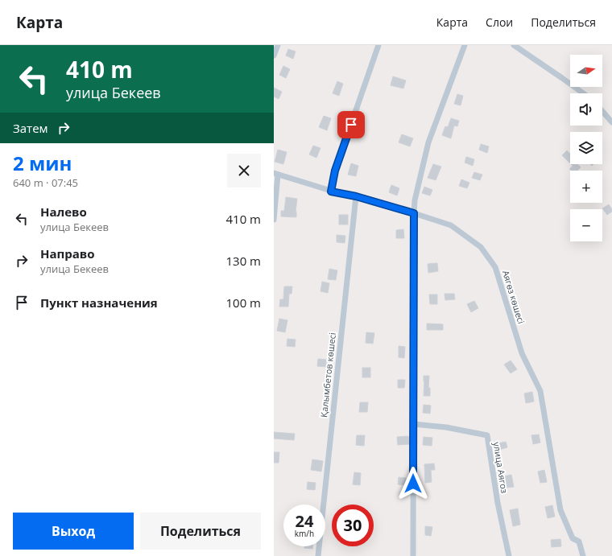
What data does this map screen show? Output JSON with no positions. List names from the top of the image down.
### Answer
{
  "streets": {
    "street": ["Аягөз көшесі", "Қалымбетов көшесі", "улица Аягоз"]
  },
  "crossings": [
    ["Аягөз көшесі", "Қалымбетов көшесі"]
  ],
  "north": "right",
  "page": {
    "header": "Карта",
    "nav": ["Карта", "Слои", "Поделиться"],
    "turn": ["410 m", "улица Бекеев"],
    "map_buttons": ["+", "−"],
    "then": "Затем",
    "heading": ["2 мин", "640 m · 07:45"],
    "list": [
      {
        "name": "Налево",
        "note": "улица Бекеев",
        "value": "410 m"
      },
      {
        "name": "Направо",
        "note": "улица Бекеев",
        "value": "130 m"
      },
      {
        "name": "Пункт назначения",
        "value": "100 m"
      }
    ],
    "speed": "24 km/h",
    "limit": "30",
    "buttons": ["Выход", "Поделиться"]
  }
}
